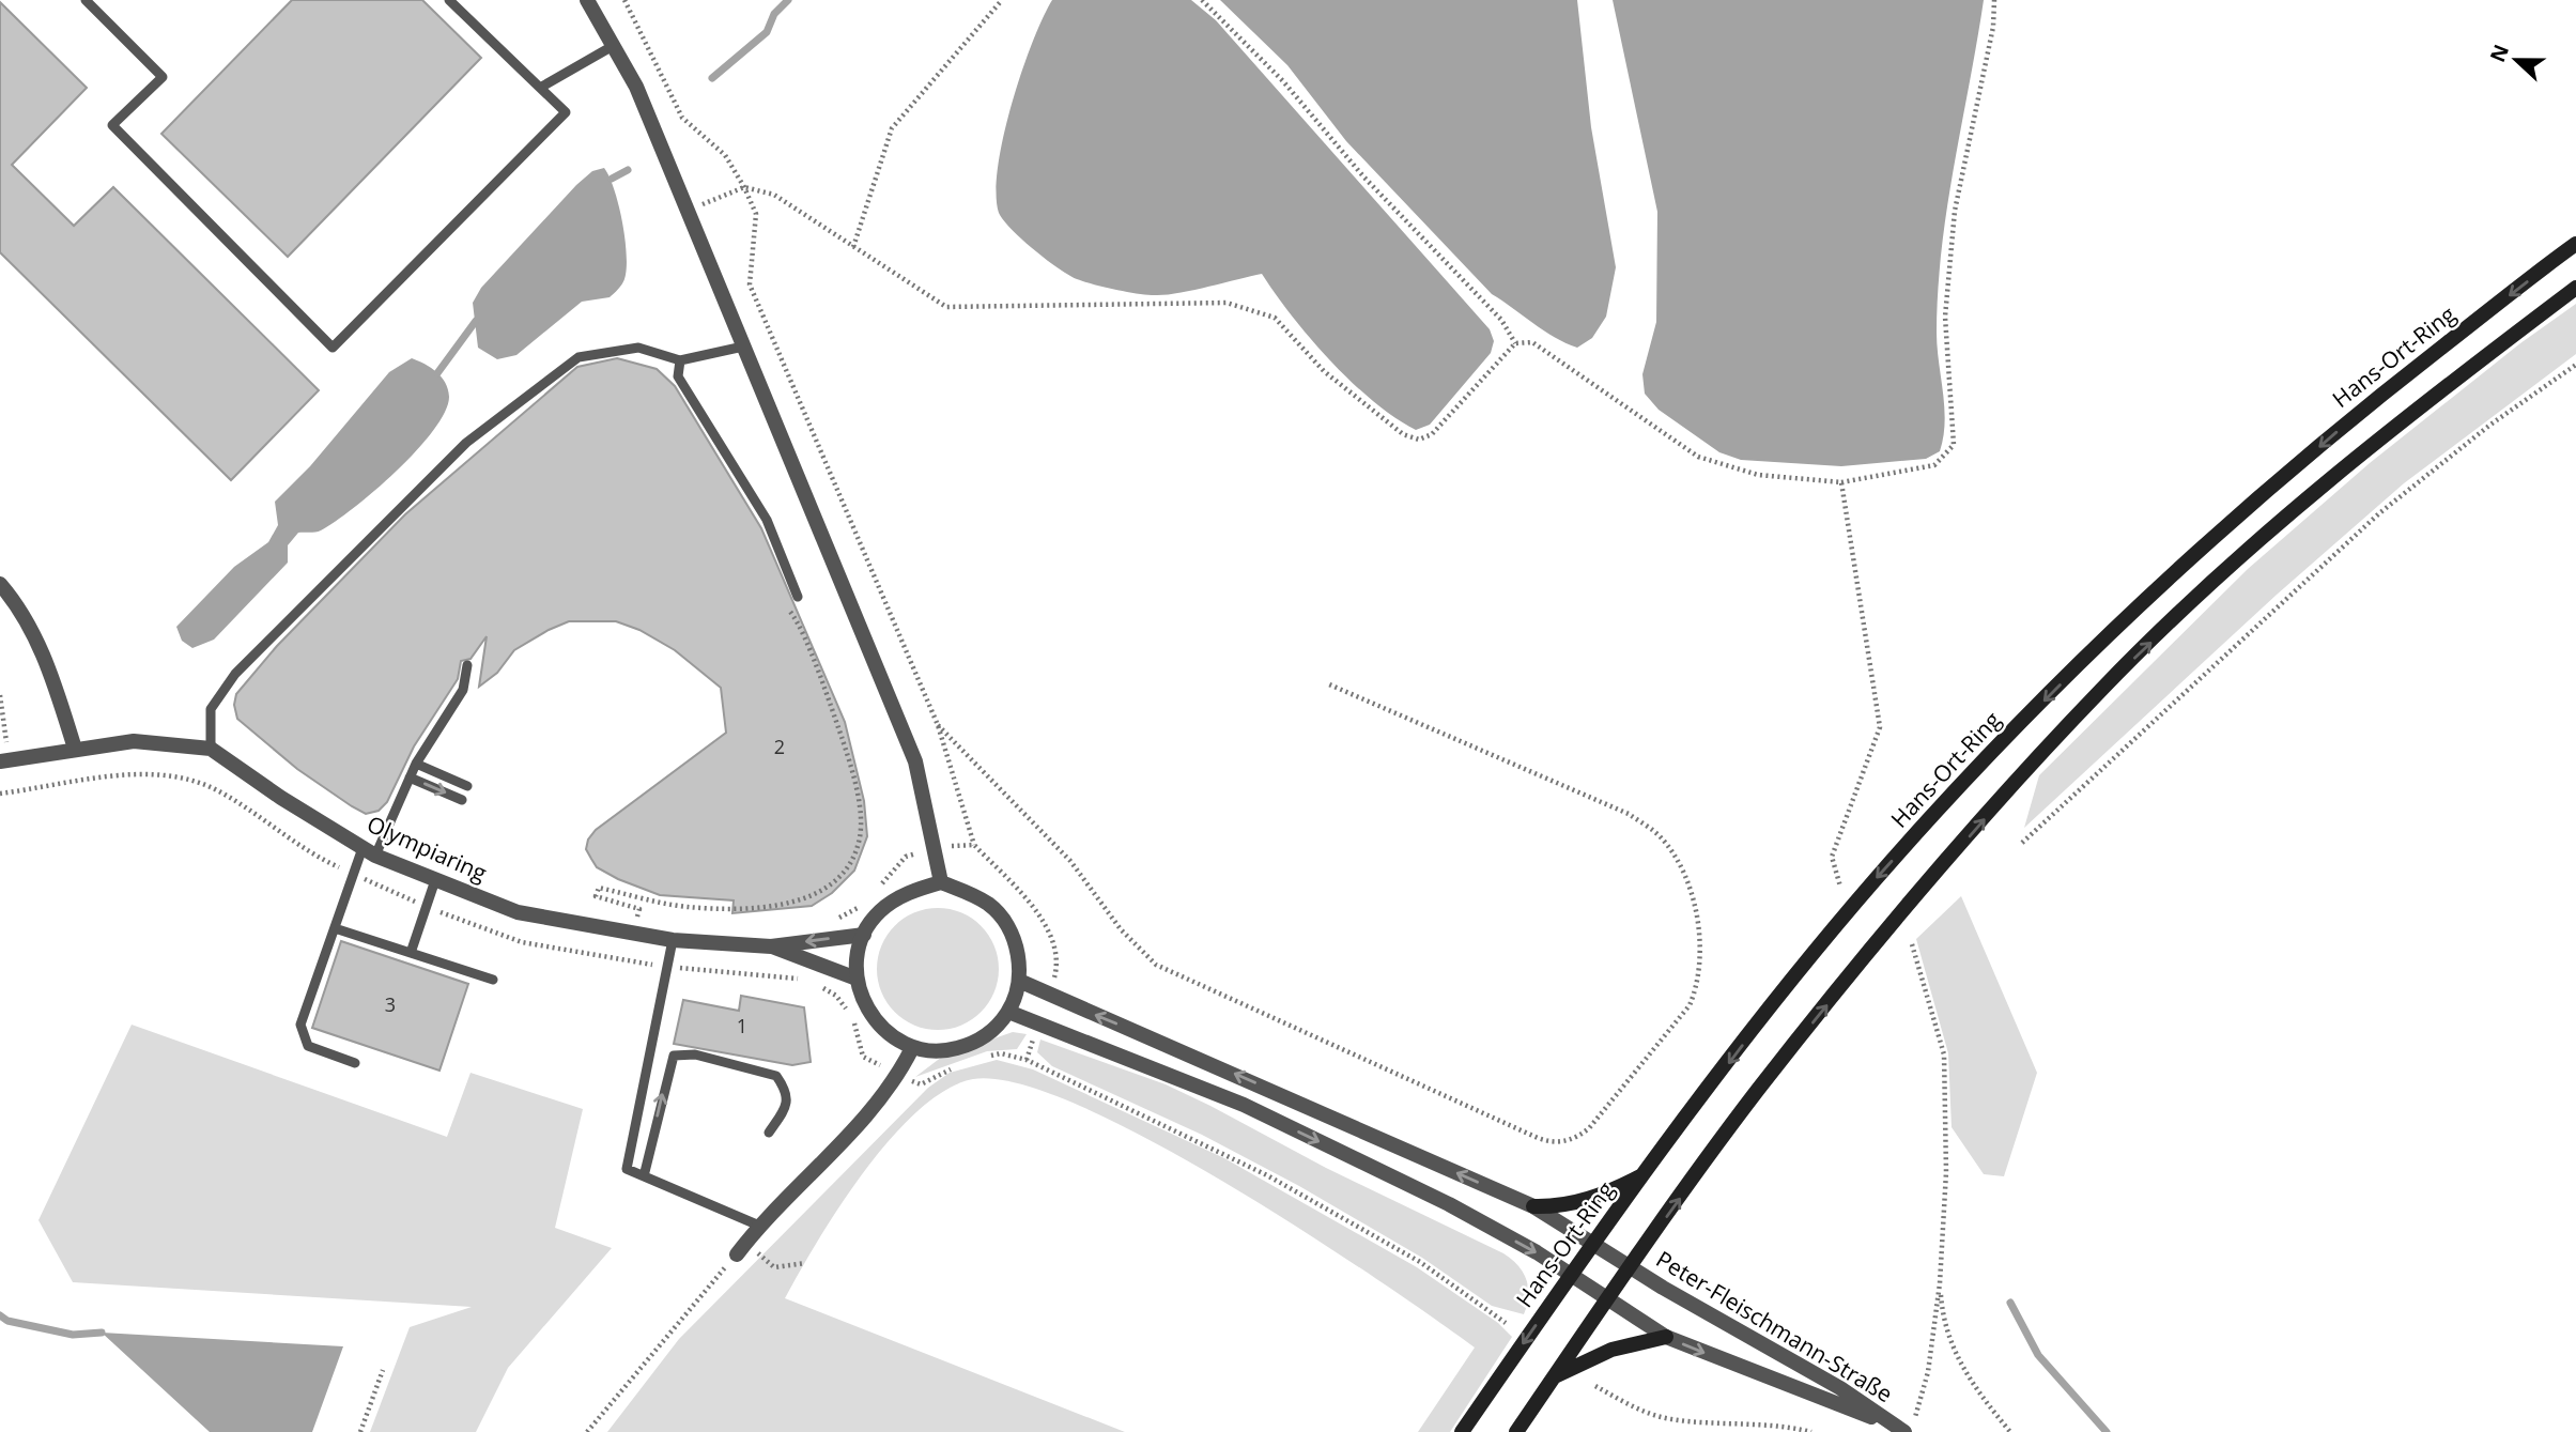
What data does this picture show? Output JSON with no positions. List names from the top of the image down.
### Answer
{
  "streets": {
    "main road": ["Hans-Ort-Ring"],
    "street": ["Olympiaring", "Peter-Fleischmann-Straße"]
  },
  "crossings": [
    ["Hans-Ort-Ring", "Peter-Fleischmann-Straße"],
    ["Olympiaring", "Peter-Fleischmann-Straße"]
  ],
  "house_numbers": ["2", "3", "1"],
  "north": "left"
}
